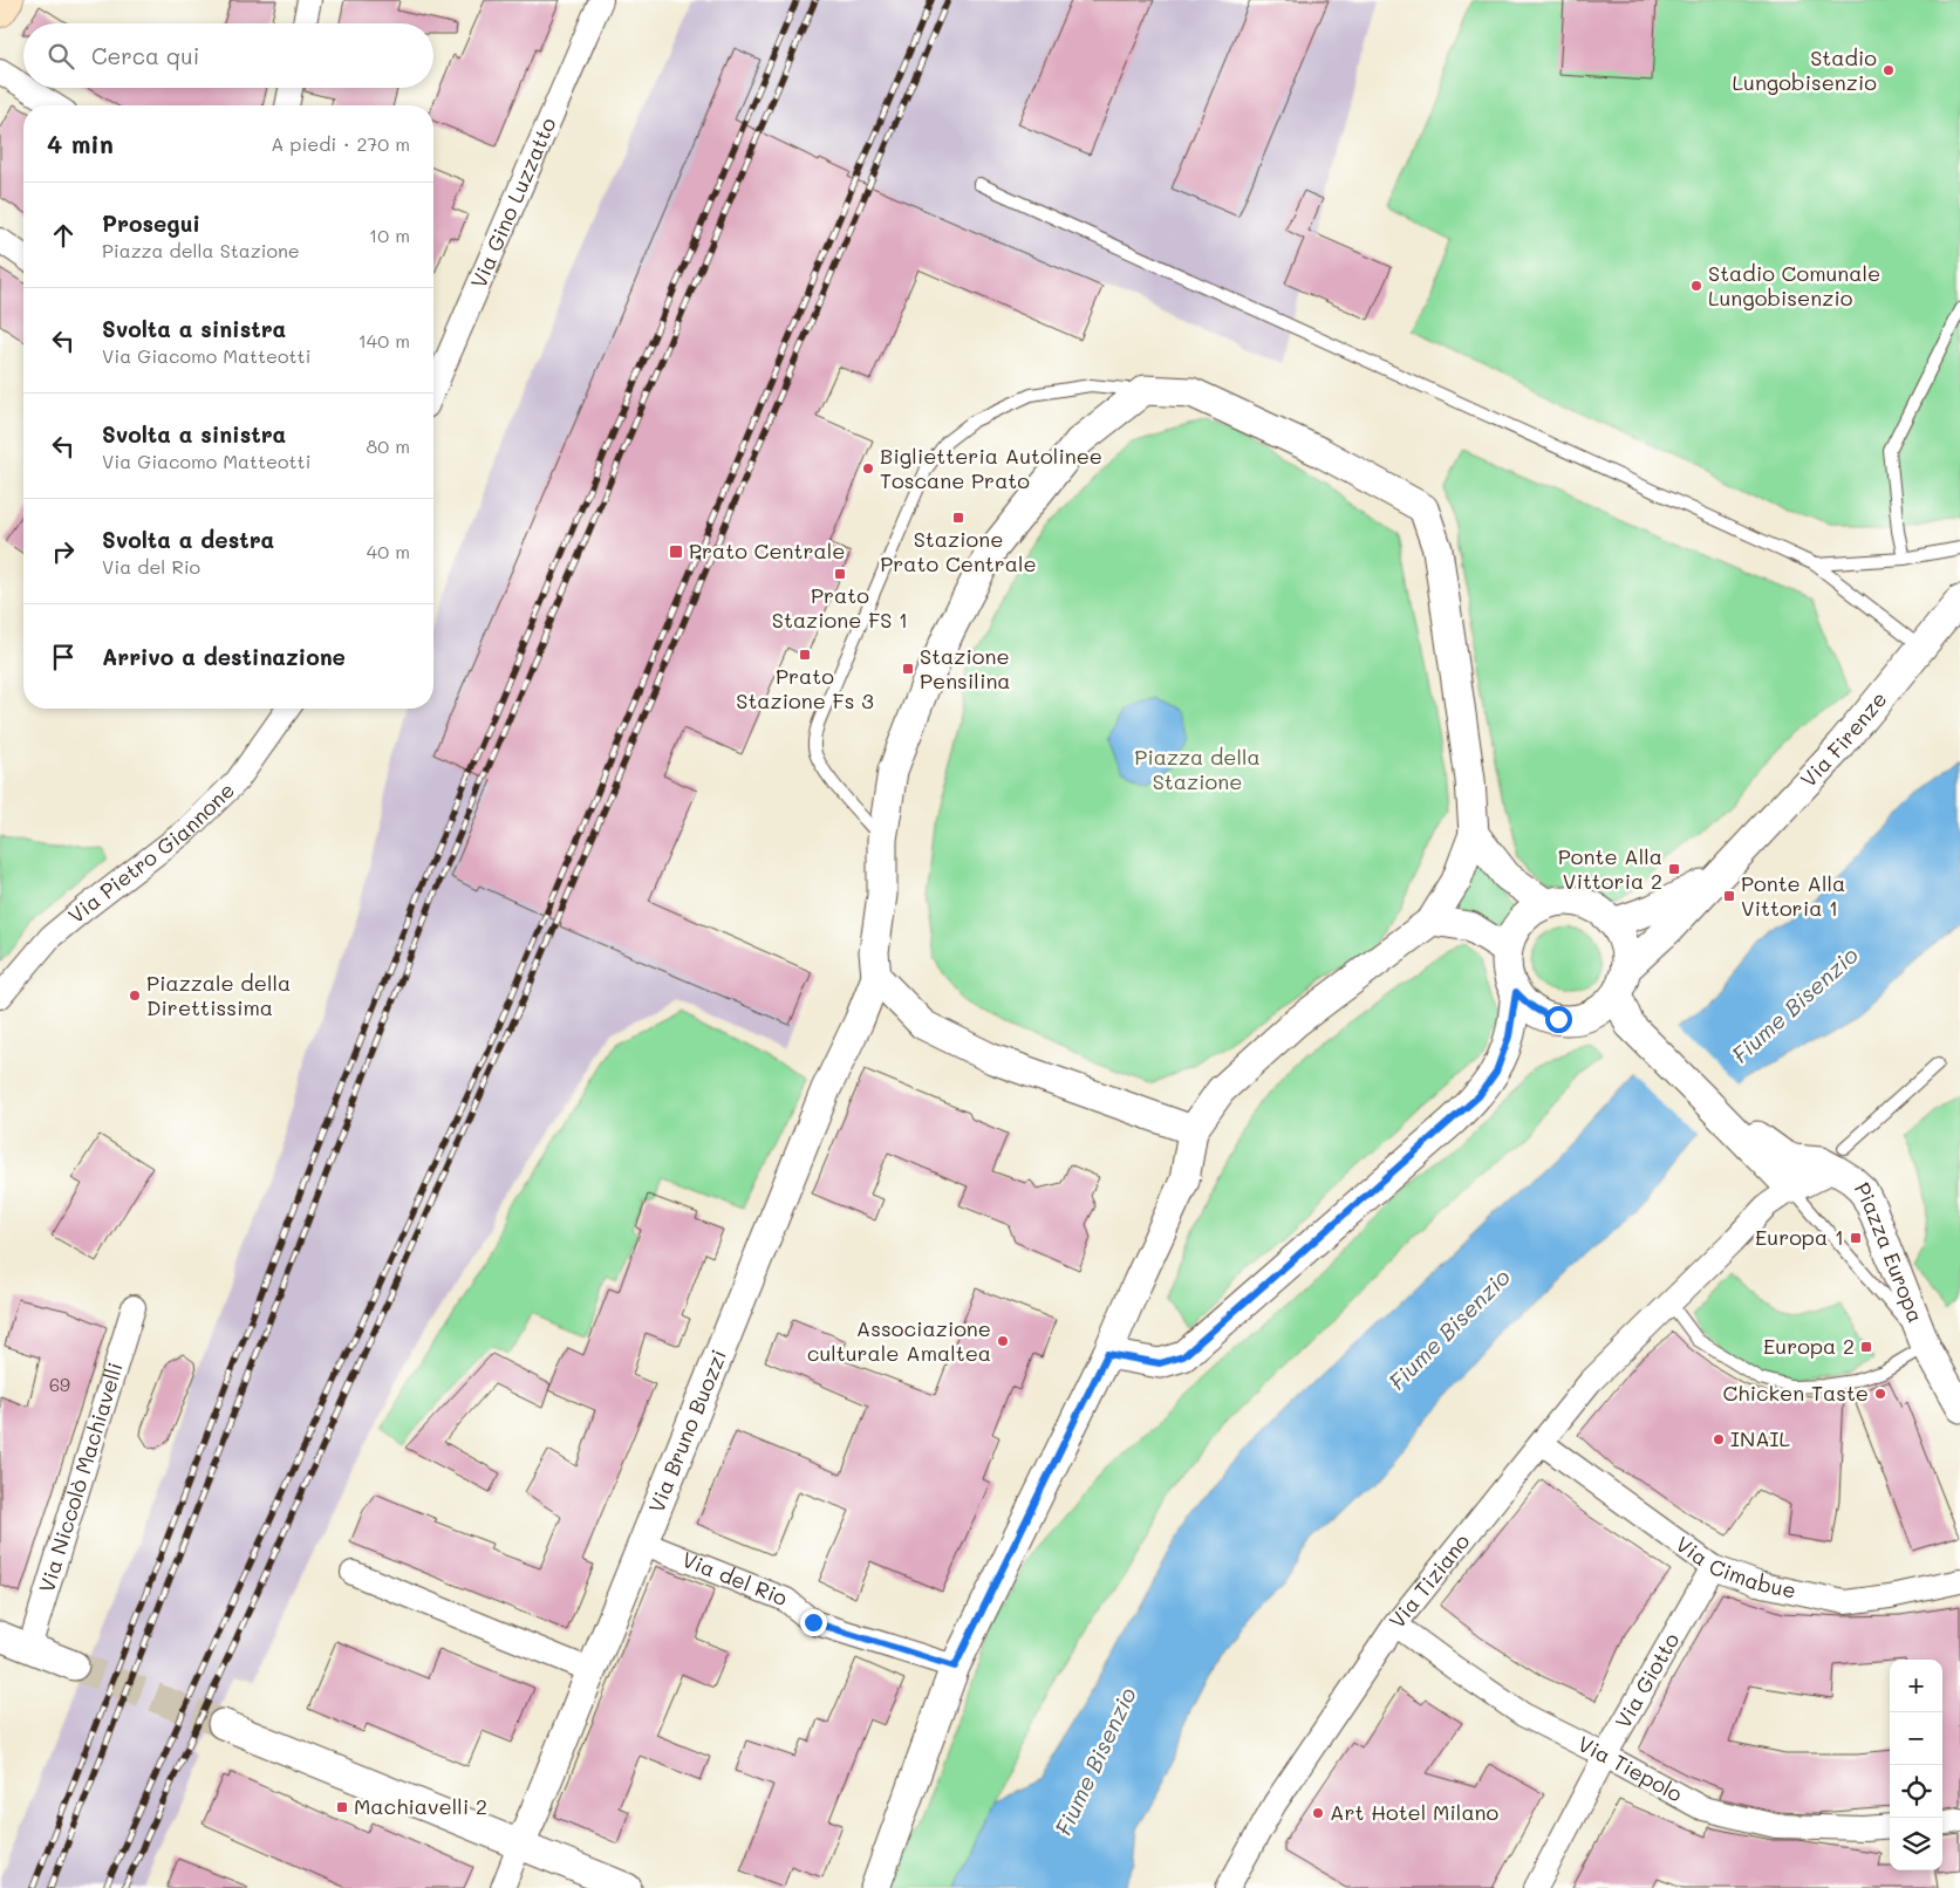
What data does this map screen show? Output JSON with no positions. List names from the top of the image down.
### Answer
{
  "streets": {
    "street": [
      "Via Gino Luzzatto",
      "Via Firenze",
      "Via Pietro Giannone",
      "Piazza Europa",
      "Via Bruno Buozzi",
      "Via Niccolò Machiavelli",
      "Via Cimabue",
      "Via del Rio",
      "Via Tiziano",
      "Via Giotto",
      "Via Tiepolo"
    ]
  },
  "crossings": [
    ["Piazza Europa", "Via Tiziano"],
    ["Via Bruno Buozzi", "Via del Rio"],
    ["Via Cimabue", "Via Tiziano"],
    ["Via Cimabue", "Via Giotto"],
    ["Via Tiziano", "Via Tiepolo"],
    ["Via Giotto", "Via Tiepolo"]
  ],
  "water": ["Fiume Bisenzio"],
  "parks": ["Piazza della Stazione"],
  "places": {
    "other": [
      "Stadio Lungobisenzio",
      "Stadio Comunale Lungobisenzio",
      "Biglietteria Autolinee Toscane Prato",
      "Piazzale della Direttissima",
      "Associazione culturale Amaltea",
      "Chicken Taste",
      "INAIL",
      "Art Hotel Milano"
    ],
    "transit": [
      "Stazione Prato Centrale",
      "Prato Centrale",
      "Prato Stazione FS 1",
      "Prato Stazione Fs 3",
      "Stazione Pensilina",
      "Ponte Alla Vittoria 2",
      "Ponte Alla Vittoria 1",
      "Europa 1",
      "Europa 2",
      "Machiavelli 2"
    ]
  },
  "house_numbers": ["69"],
  "page": {
    "search": "Cerca qui",
    "heading": ["4 min", "A piedi · 270 m"],
    "list": [
      ["Prosegui", "Piazza della Stazione", "10 m"],
      ["Svolta a sinistra", "Via Giacomo Matteotti", "140 m"],
      ["Svolta a sinistra", "Via Giacomo Matteotti", "80 m"],
      ["Svolta a destra", "Via del Rio", "40 m"],
      "Arrivo a destinazione"
    ],
    "map_buttons": ["+", "−"]
  }
}
